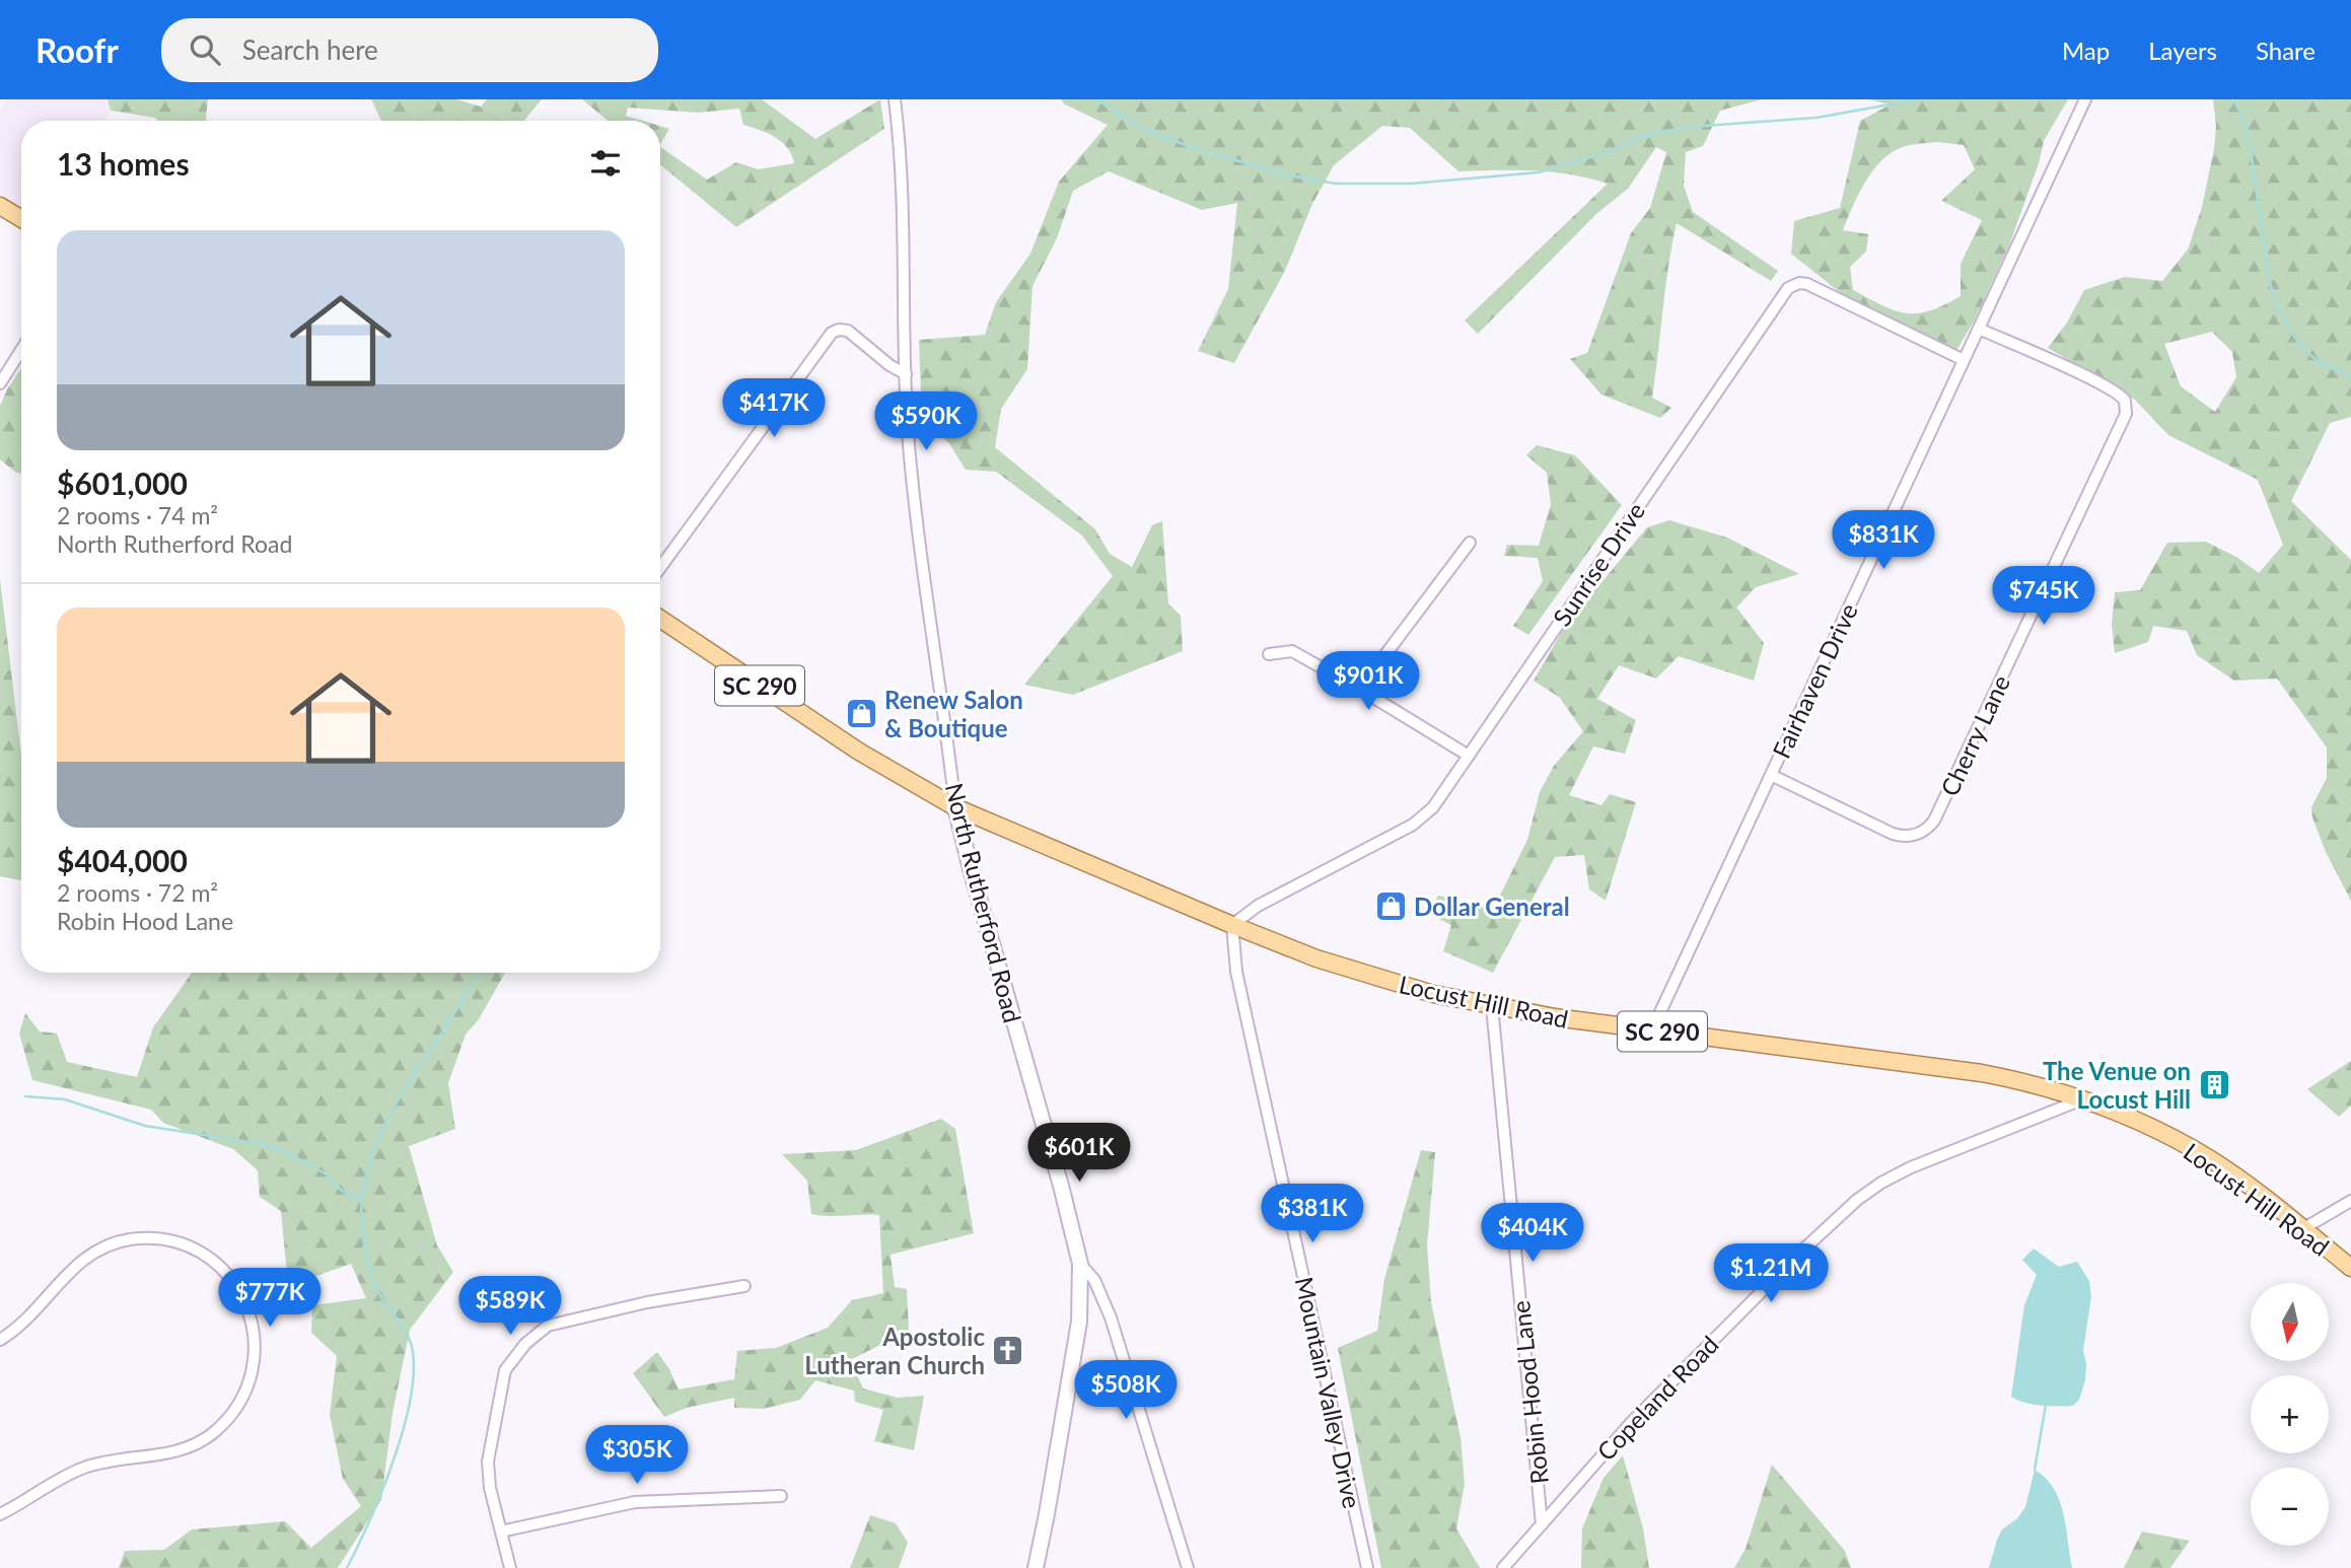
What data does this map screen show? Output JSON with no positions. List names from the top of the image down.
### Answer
{
  "streets": {
    "main road": ["SC 290", "Locust Hill Road"],
    "street": [
      "Sunrise Drive",
      "Fairhaven Drive",
      "Cherry Lane",
      "North Rutherford Road",
      "Mountain Valley Drive",
      "Robin Hood Lane",
      "Copeland Road"
    ]
  },
  "crossings": [
    ["Sunrise Drive", "Fairhaven Drive"],
    ["Sunrise Drive", "Locust Hill Road"],
    ["Sunrise Drive", "Mountain Valley Drive"],
    ["Fairhaven Drive", "Cherry Lane"],
    ["Fairhaven Drive", "Locust Hill Road"],
    ["North Rutherford Road", "Locust Hill Road"],
    ["Locust Hill Road", "Mountain Valley Drive"],
    ["Locust Hill Road", "Robin Hood Lane"],
    ["Locust Hill Road", "Copeland Road"],
    ["Robin Hood Lane", "Copeland Road"]
  ],
  "places": {
    "shop": ["Renew Salon & Boutique", "Dollar General"],
    "building": ["The Venue on Locust Hill"],
    "church": ["Apostolic Lutheran Church"]
  },
  "north": "bottom",
  "page": {
    "header": "Roofr",
    "search": "Search here",
    "nav": ["Map", "Layers", "Share"],
    "heading": "13 homes",
    "list": [
      {
        "name": "$601,000",
        "note": "2 rooms · 74 m² · North Rutherford Road"
      },
      {
        "name": "$404,000",
        "note": "2 rooms · 72 m² · Robin Hood Lane"
      }
    ],
    "price": [
      "$417K",
      "$590K",
      "$831K",
      "$745K",
      "$901K",
      "$601K",
      "$381K",
      "$404K",
      "$1.21M",
      "$777K",
      "$589K",
      "$508K",
      "$305K"
    ],
    "map_buttons": ["+", "−"]
  }
}
